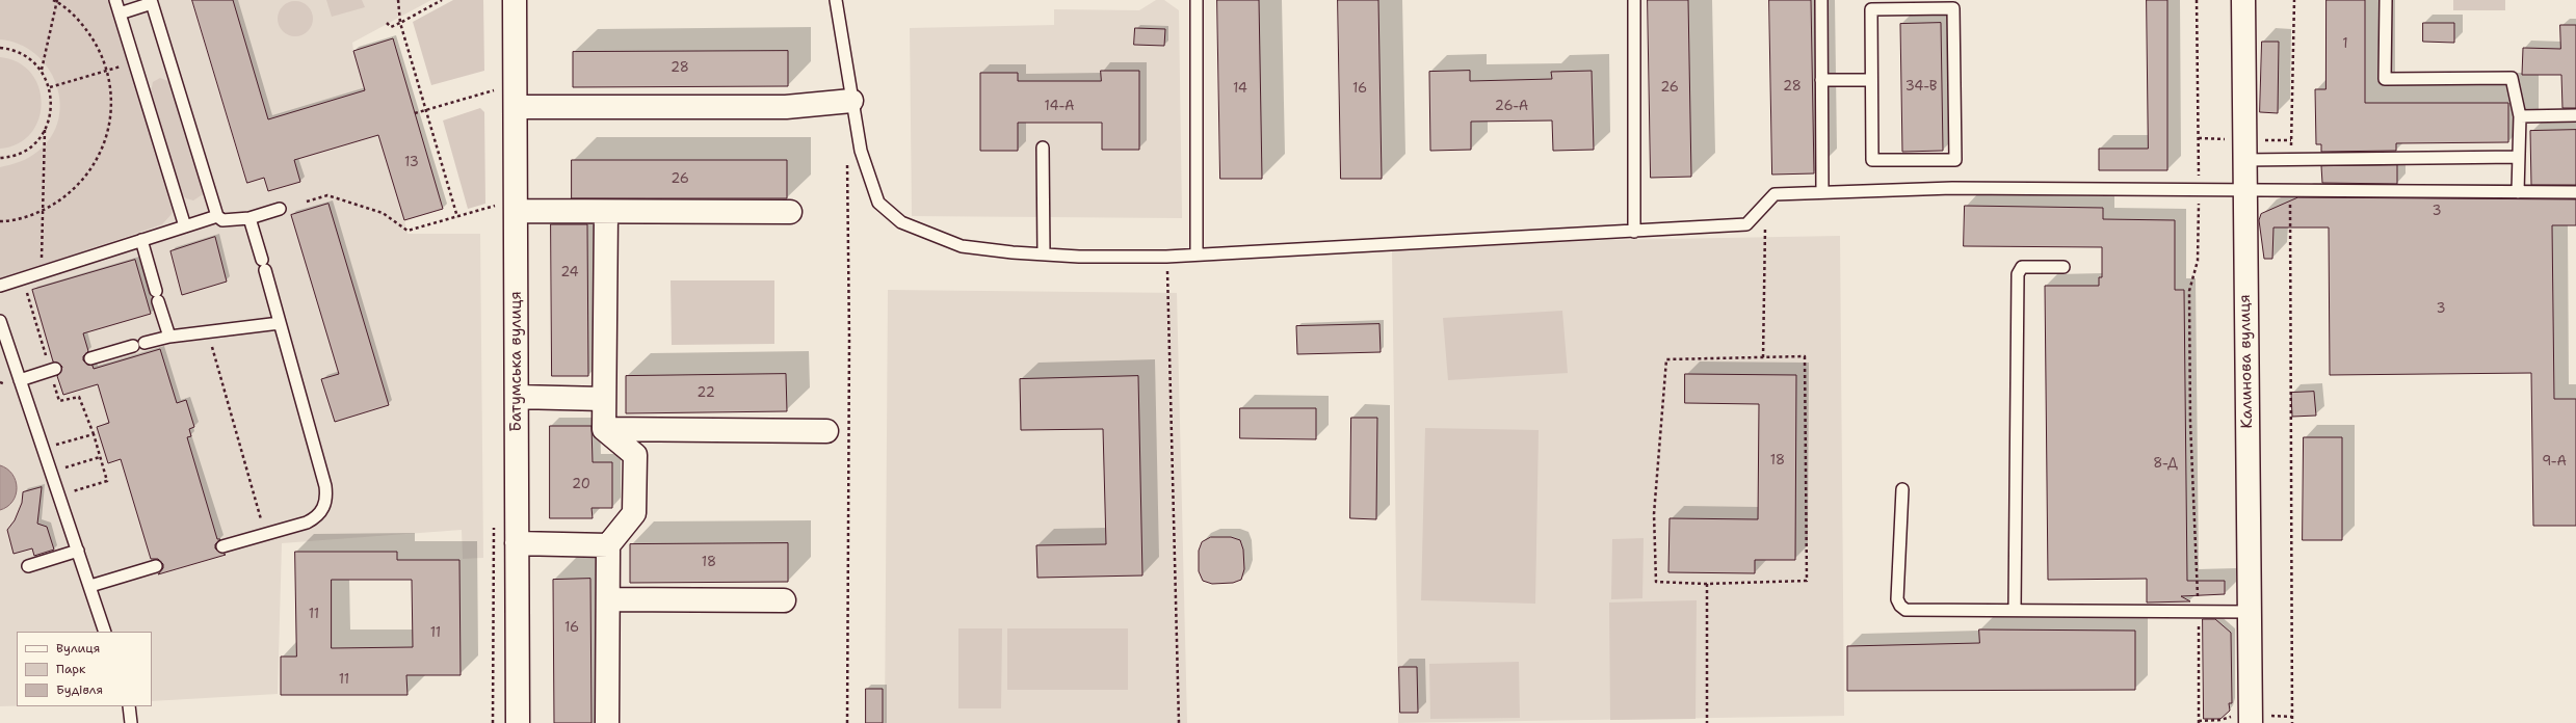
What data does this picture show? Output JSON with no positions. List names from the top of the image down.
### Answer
{
  "streets": {
    "street": ["Батумська вулиця", "Калинова вулиця"]
  },
  "house_numbers": [
    "1",
    "28",
    "28",
    "34-В",
    "26",
    "14",
    "16",
    "14-А",
    "26-А",
    "13",
    "26",
    "3",
    "24",
    "3",
    "22",
    "18",
    "9-А",
    "8-Д",
    "20",
    "18",
    "11",
    "16",
    "11",
    "11"
  ],
  "legend": ["Вулиця", "Парк", "Будівля"]
}
